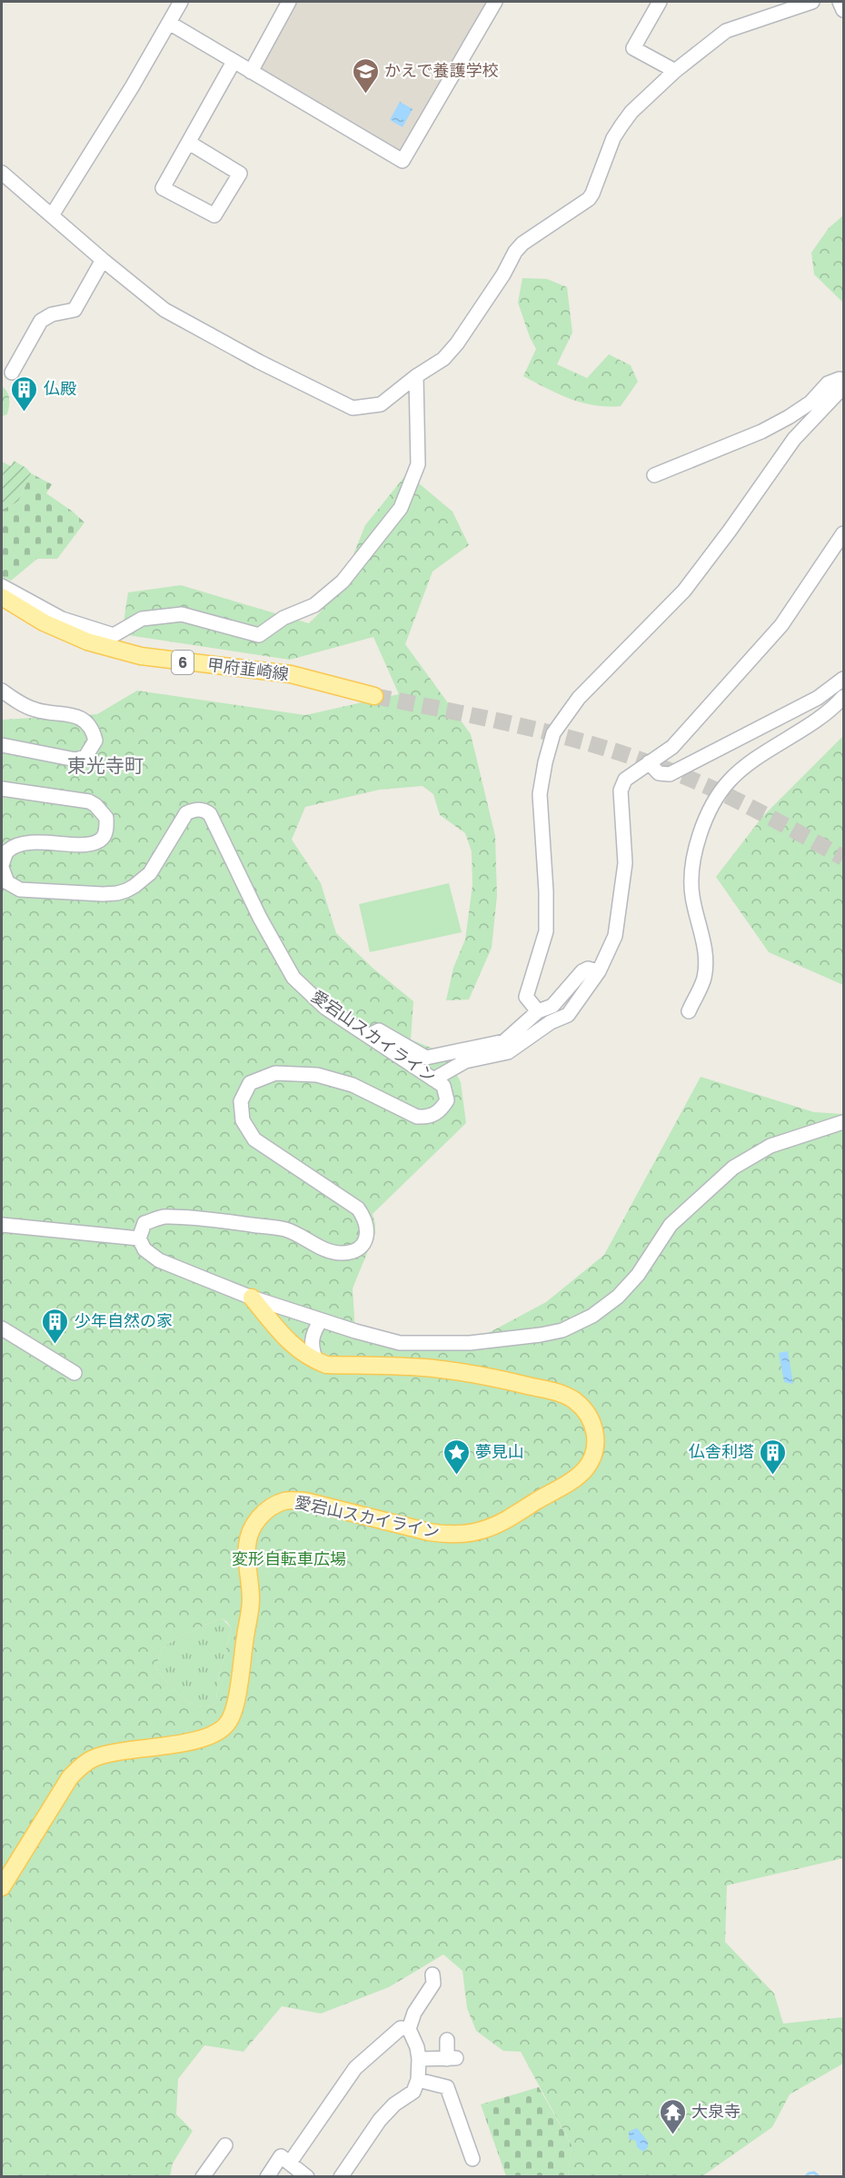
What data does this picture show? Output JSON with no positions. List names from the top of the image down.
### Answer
{
  "streets": {
    "main road": ["6", "甲府韮崎線", "愛宕山スカイライン"]
  },
  "districts": ["東光寺町"],
  "parks": ["変形自転車広場"],
  "places": {
    "school or university": ["かえで養護学校"],
    "building": ["仏殿", "少年自然の家", "仏舎利塔"],
    "place": ["夢見山"],
    "temple": ["大泉寺"]
  }
}
